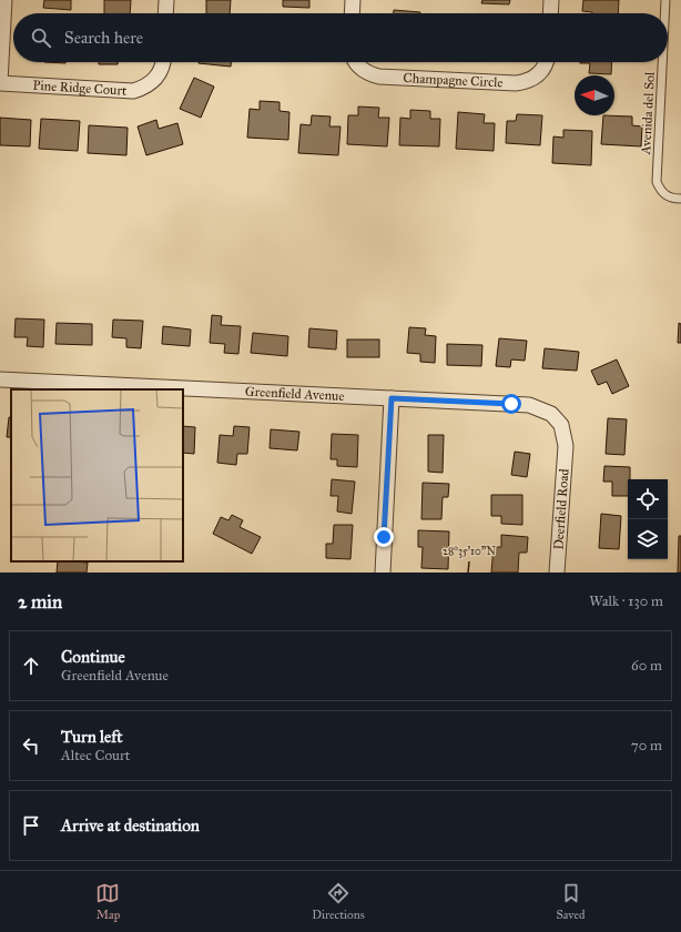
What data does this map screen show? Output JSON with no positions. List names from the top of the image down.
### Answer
{
  "streets": {
    "street": [
      "Champagne Circle",
      "Pine Ridge Court",
      "Greenfield Avenue",
      "Deerfield Road"
    ],
    "lane": ["Avenida del Sol"]
  },
  "crossings": [
    ["Greenfield Avenue", "Deerfield Road"]
  ],
  "north": "left",
  "page": {
    "search": "Search here",
    "heading": ["2 min", "Walk · 130 m"],
    "list": [
      ["Continue", "Greenfield Avenue", "60 m"],
      ["Turn left", "Altec Court", "70 m"],
      "Arrive at destination"
    ],
    "nav": ["Map", "Directions", "Saved"]
  },
  "coordinates": ["28°35'10\"N"]
}
